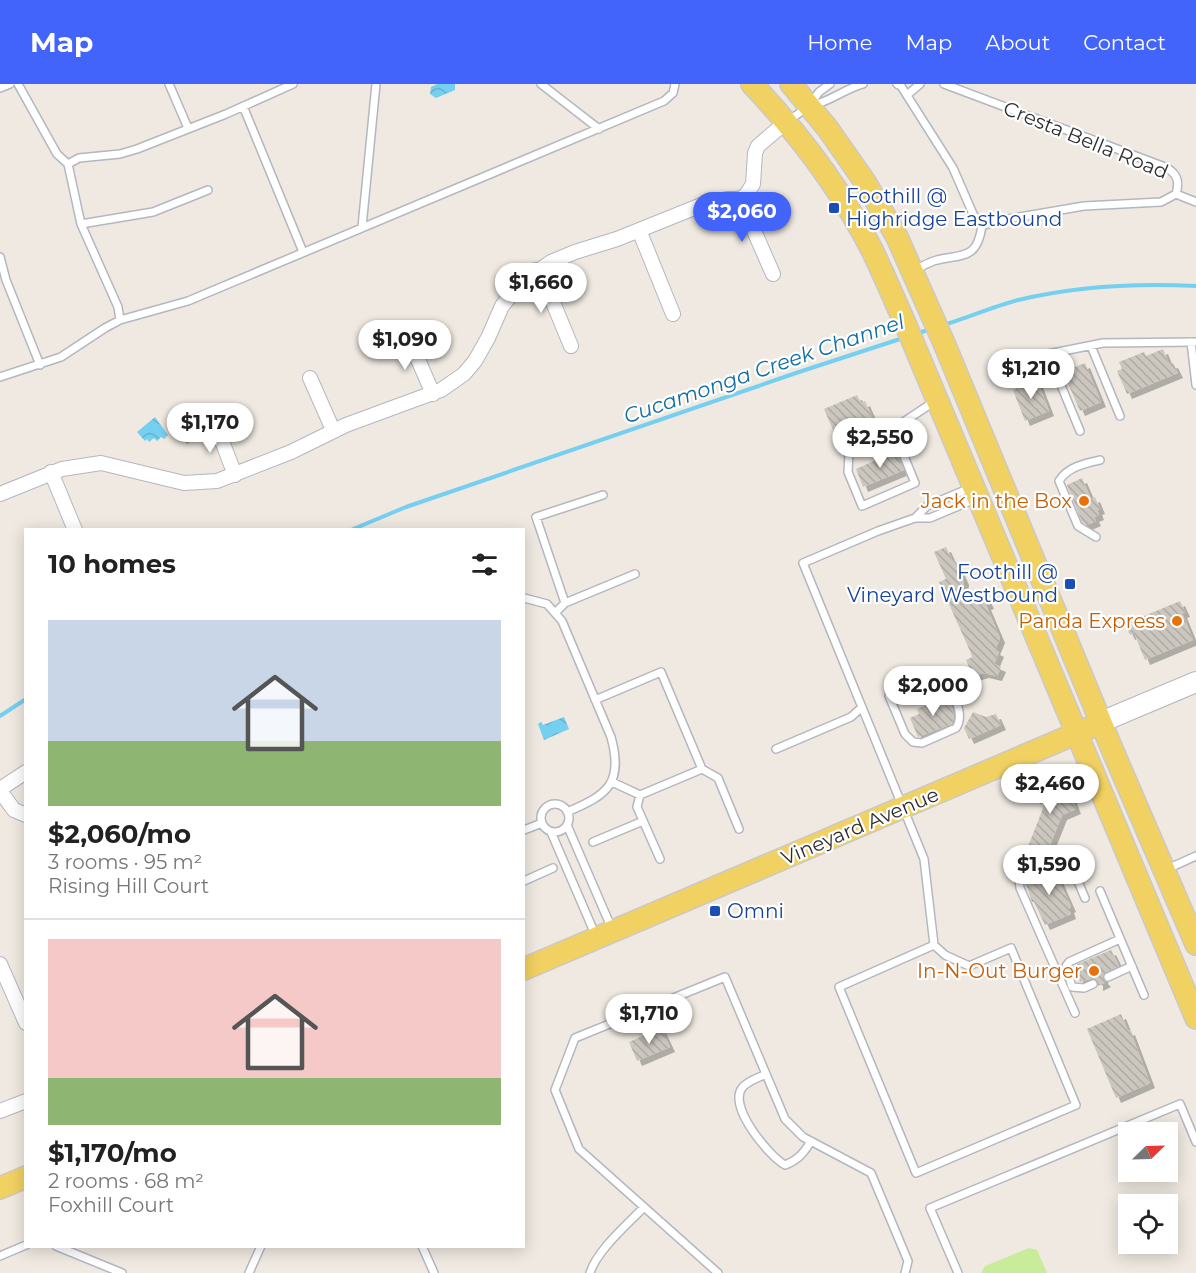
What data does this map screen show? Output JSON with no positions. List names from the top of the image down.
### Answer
{
  "streets": {
    "main road": ["Vineyard Avenue"],
    "lane": ["Cresta Bella Road"]
  },
  "water": ["Cucamonga Creek Channel"],
  "places": {
    "transit": ["Foothill @ Highridge Eastbound", "Foothill @ Vineyard Westbound", "Omni"],
    "other": ["Jack in the Box", "Panda Express", "In-N-Out Burger"]
  },
  "north": "top right",
  "page": {
    "header": "Map",
    "nav": [
      "Home",
      "Map",
      "About",
      "Contact"
    ],
    "price": [
      "$2,060",
      "$1,660",
      "$1,090",
      "$1,210",
      "$1,170",
      "$2,550",
      "$2,000",
      "$2,460",
      "$1,590",
      "$1,710"
    ],
    "heading": "10 homes",
    "list": [
      {
        "name": "$2,060/mo",
        "note": "3 rooms · 95 m² · Rising Hill Court"
      },
      {
        "name": "$1,170/mo",
        "note": "2 rooms · 68 m² · Foxhill Court"
      }
    ]
  }
}
